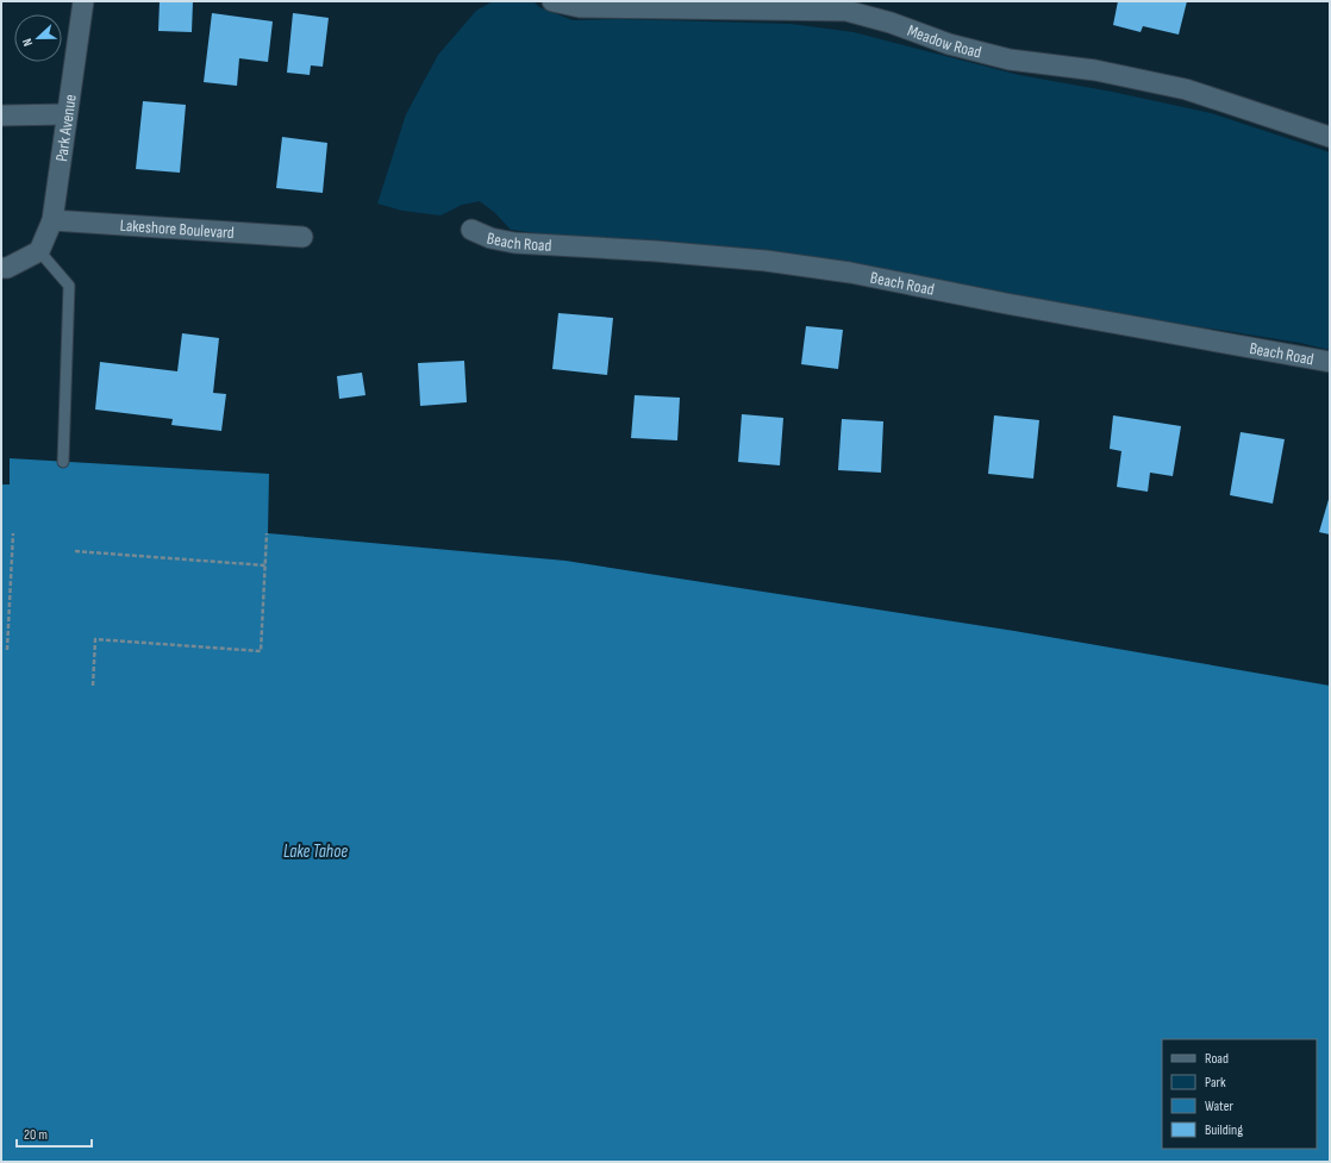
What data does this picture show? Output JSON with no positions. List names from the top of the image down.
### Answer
{
  "streets": {
    "street": [
      "Meadow Road",
      "Park Avenue",
      "Lakeshore Boulevard",
      "Beach Road"
    ]
  },
  "crossings": [
    ["Park Avenue", "Lakeshore Boulevard"]
  ],
  "water": ["Lake Tahoe"],
  "legend": [
    "Road",
    "Park",
    "Water",
    "Building"
  ],
  "scale_bar": "20 m",
  "north": "left"
}
